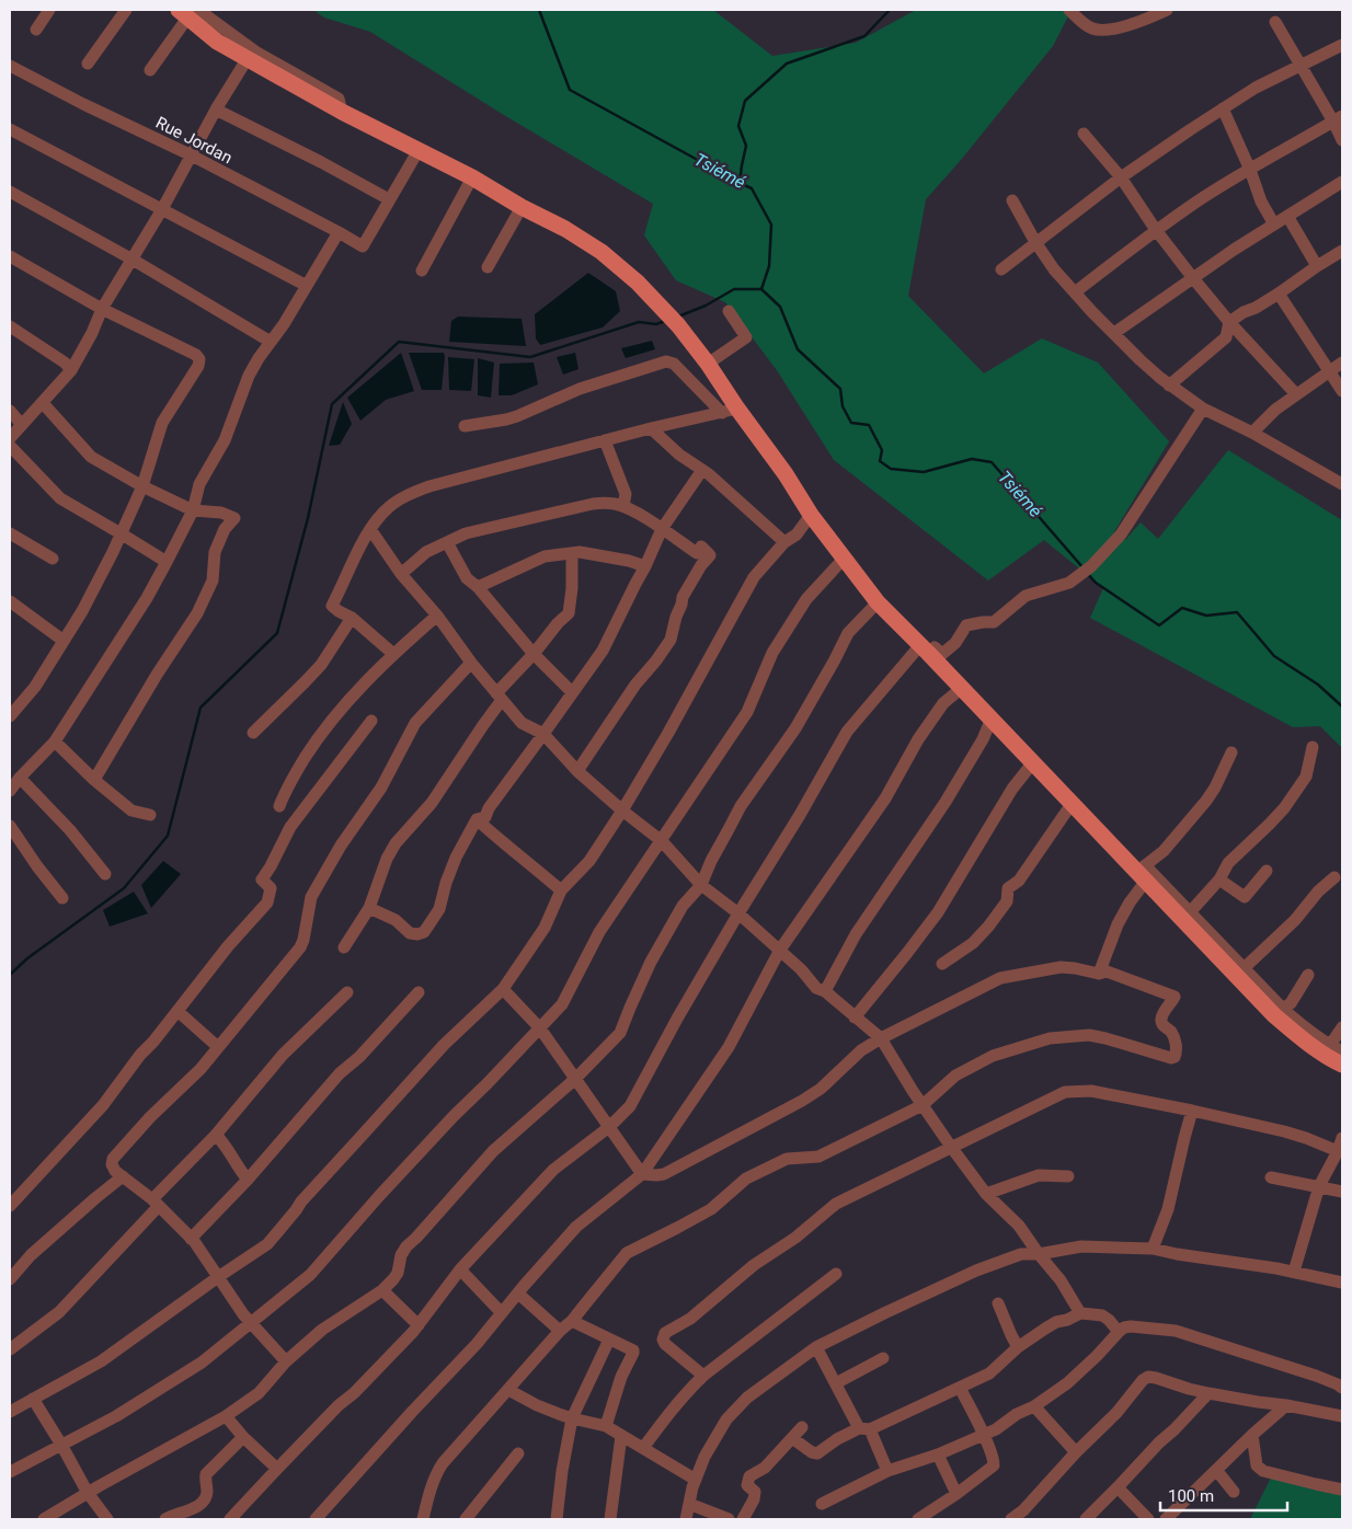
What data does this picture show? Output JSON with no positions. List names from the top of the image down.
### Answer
{
  "streets": {
    "street": ["Rue Jordan"]
  },
  "water": ["Tsiémé"],
  "scale_bar": "100 m"
}
